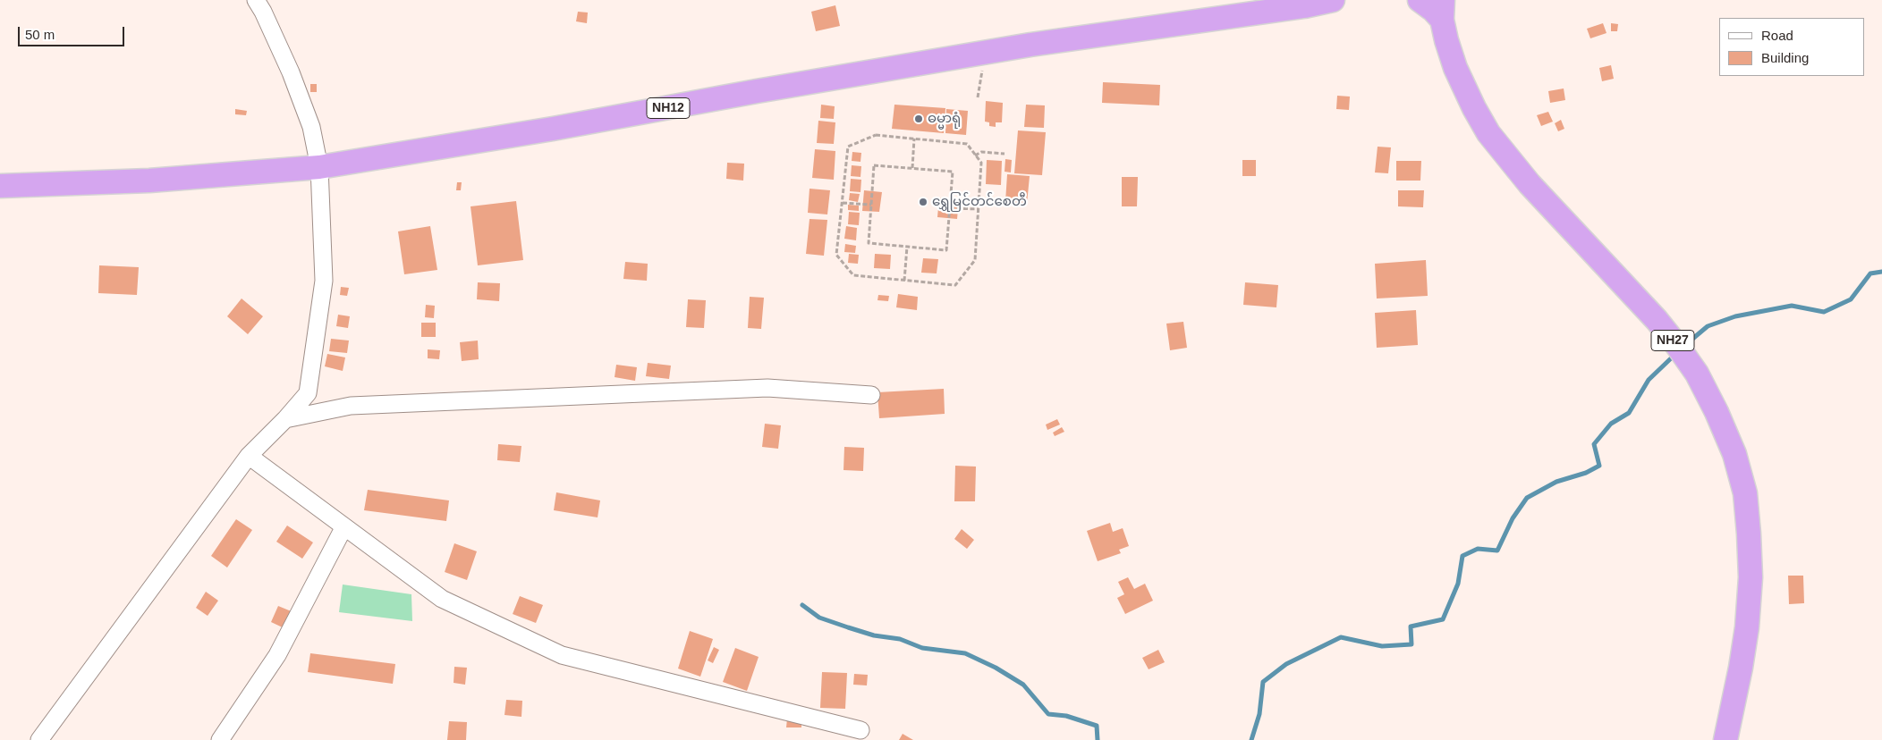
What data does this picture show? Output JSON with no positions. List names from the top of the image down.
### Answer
{
  "streets": {
    "highway": ["NH12", "NH27"]
  },
  "places": ["ဓမ္မာရုံ", "ရွှေမြင်တင်စေတီ"],
  "legend": ["Road", "Building"],
  "scale_bar": "50 m"
}
